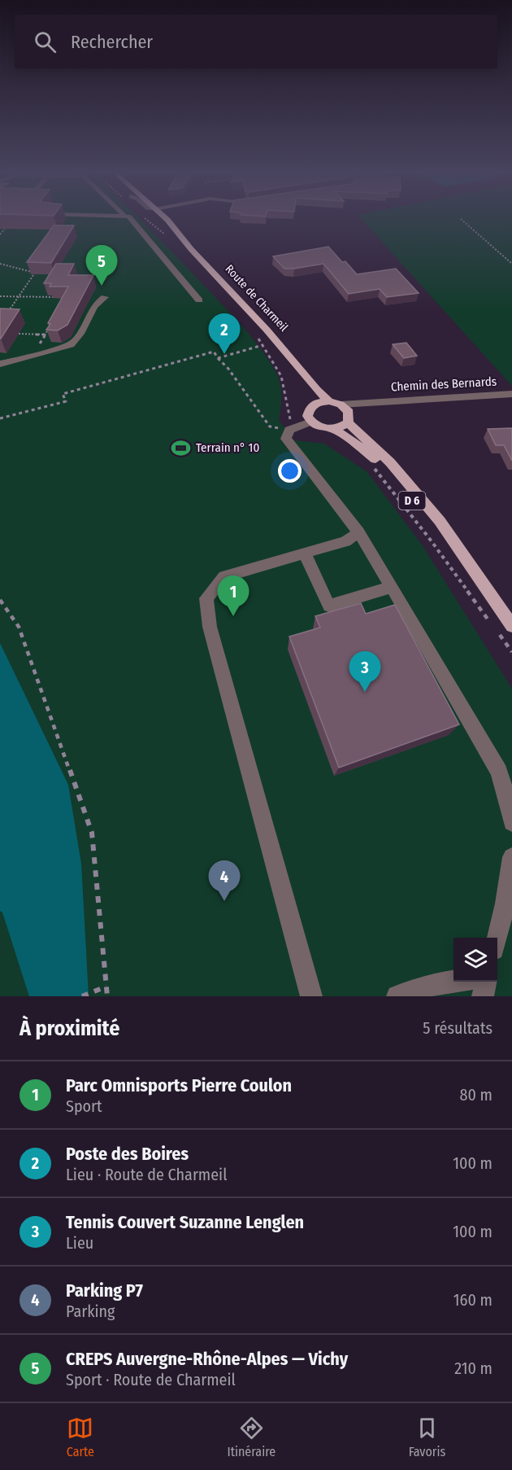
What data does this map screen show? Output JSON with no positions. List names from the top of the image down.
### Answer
{
  "streets": {
    "main road": ["Route de Charmeil", "D 6"],
    "street": ["Chemin des Bernards"]
  },
  "crossings": [
    ["Route de Charmeil", "Chemin des Bernards"],
    ["Route de Charmeil", "D 6"],
    ["Chemin des Bernards", "D 6"]
  ],
  "places": {
    "sports": ["Terrain n° 10"]
  },
  "page": {
    "search": "Rechercher",
    "pins": [
      "5",
      "2",
      "1",
      "3",
      "4"
    ],
    "heading": ["À proximité", "5 résultats"],
    "list": [
      {
        "mark": "1",
        "name": "Parc Omnisports Pierre Coulon",
        "note": "Sport",
        "value": "80 m"
      },
      {
        "mark": "2",
        "name": "Poste des Boires",
        "note": "Lieu · Route de Charmeil",
        "value": "100 m"
      },
      {
        "mark": "3",
        "name": "Tennis Couvert Suzanne Lenglen",
        "note": "Lieu",
        "value": "100 m"
      },
      {
        "mark": "4",
        "name": "Parking P7",
        "note": "Parking",
        "value": "160 m"
      },
      {
        "mark": "5",
        "name": "CREPS Auvergne-Rhône-Alpes — Vichy",
        "note": "Sport · Route de Charmeil",
        "value": "210 m"
      }
    ],
    "nav": ["Carte", "Itinéraire", "Favoris"]
  }
}
